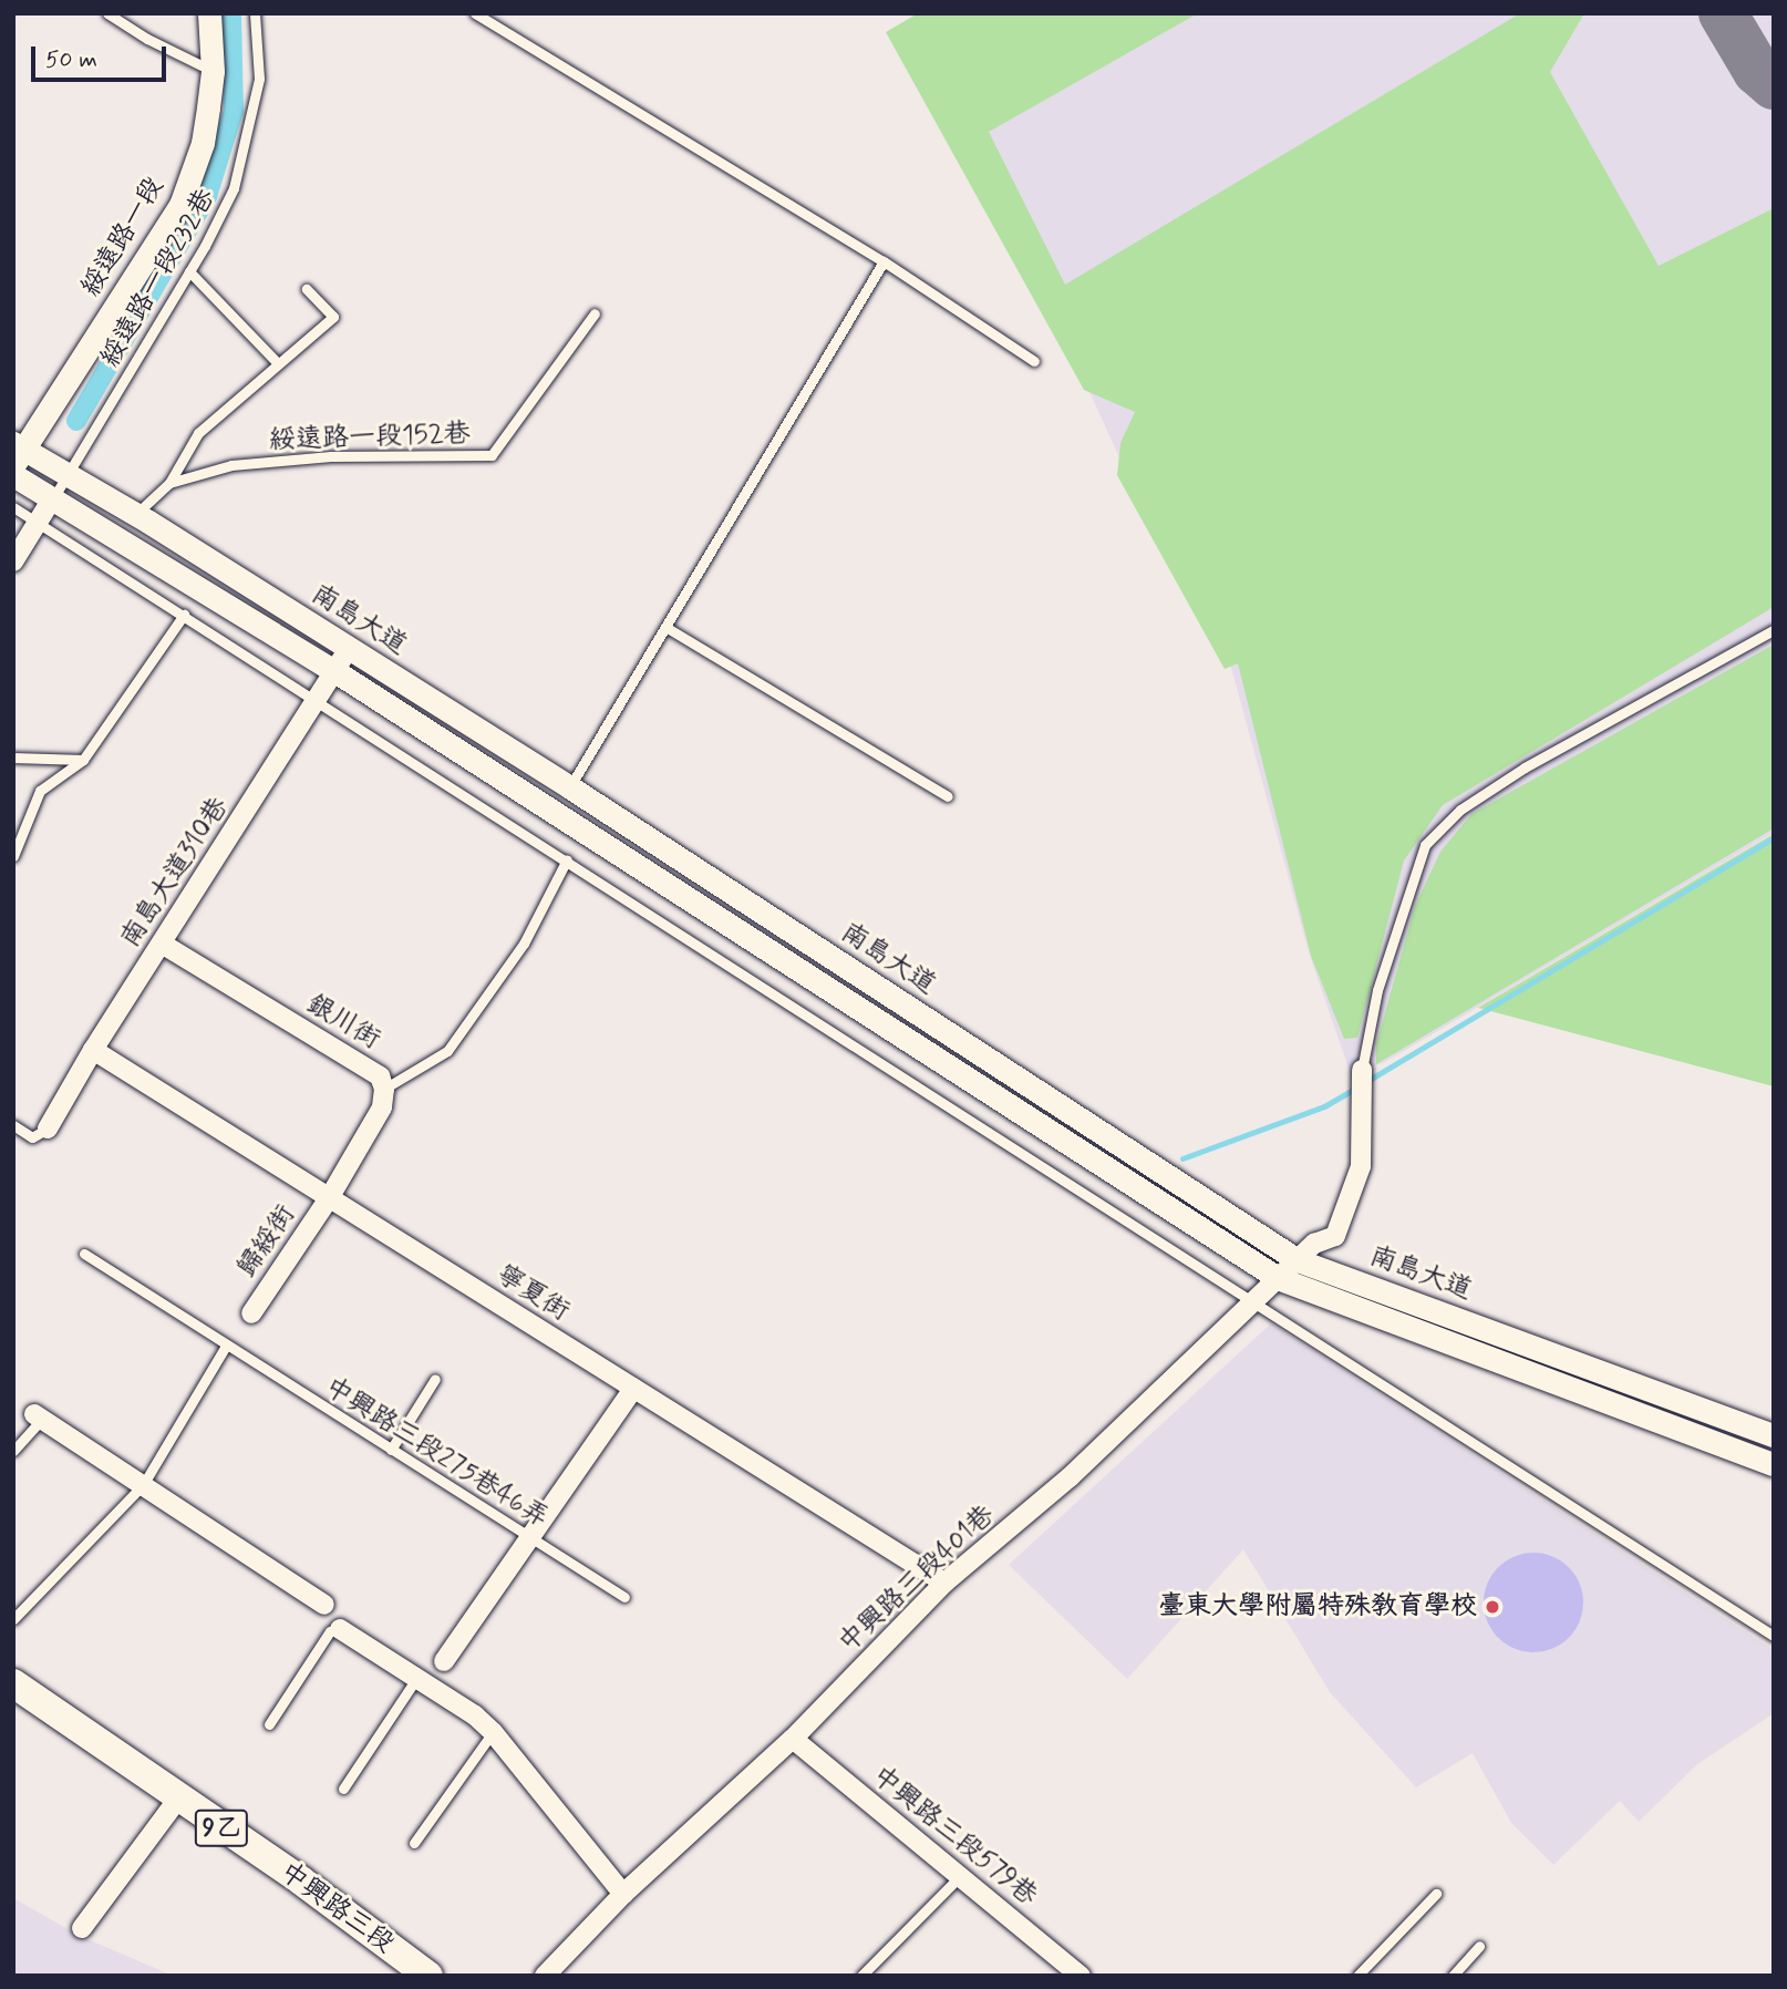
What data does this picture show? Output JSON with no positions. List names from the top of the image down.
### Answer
{
  "streets": {
    "main road": ["9乙", "中興路三段"],
    "street": [
      "綏遠路一段",
      "南島大道",
      "南島大道310巷",
      "銀川街",
      "歸綏街",
      "寧夏街",
      "中興路三段401巷",
      "中興路三段579巷"
    ],
    "lane": ["綏遠路一段232巷", "綏遠路一段152巷", "中興路三段275巷46弄"]
  },
  "crossings": [
    ["綏遠路一段", "南島大道"],
    ["綏遠路一段232巷", "南島大道"],
    ["綏遠路一段152巷", "南島大道"],
    ["南島大道", "南島大道310巷"],
    ["南島大道", "中興路三段401巷"],
    ["南島大道310巷", "銀川街"],
    ["南島大道310巷", "寧夏街"],
    ["銀川街", "歸綏街"],
    ["銀川街", "寧夏街"],
    ["歸綏街", "寧夏街"],
    ["寧夏街", "中興路三段401巷"],
    ["中興路三段401巷", "中興路三段579巷"]
  ],
  "places": ["臺東大學附屬特殊教育學校"],
  "scale_bar": "50 m"
}
